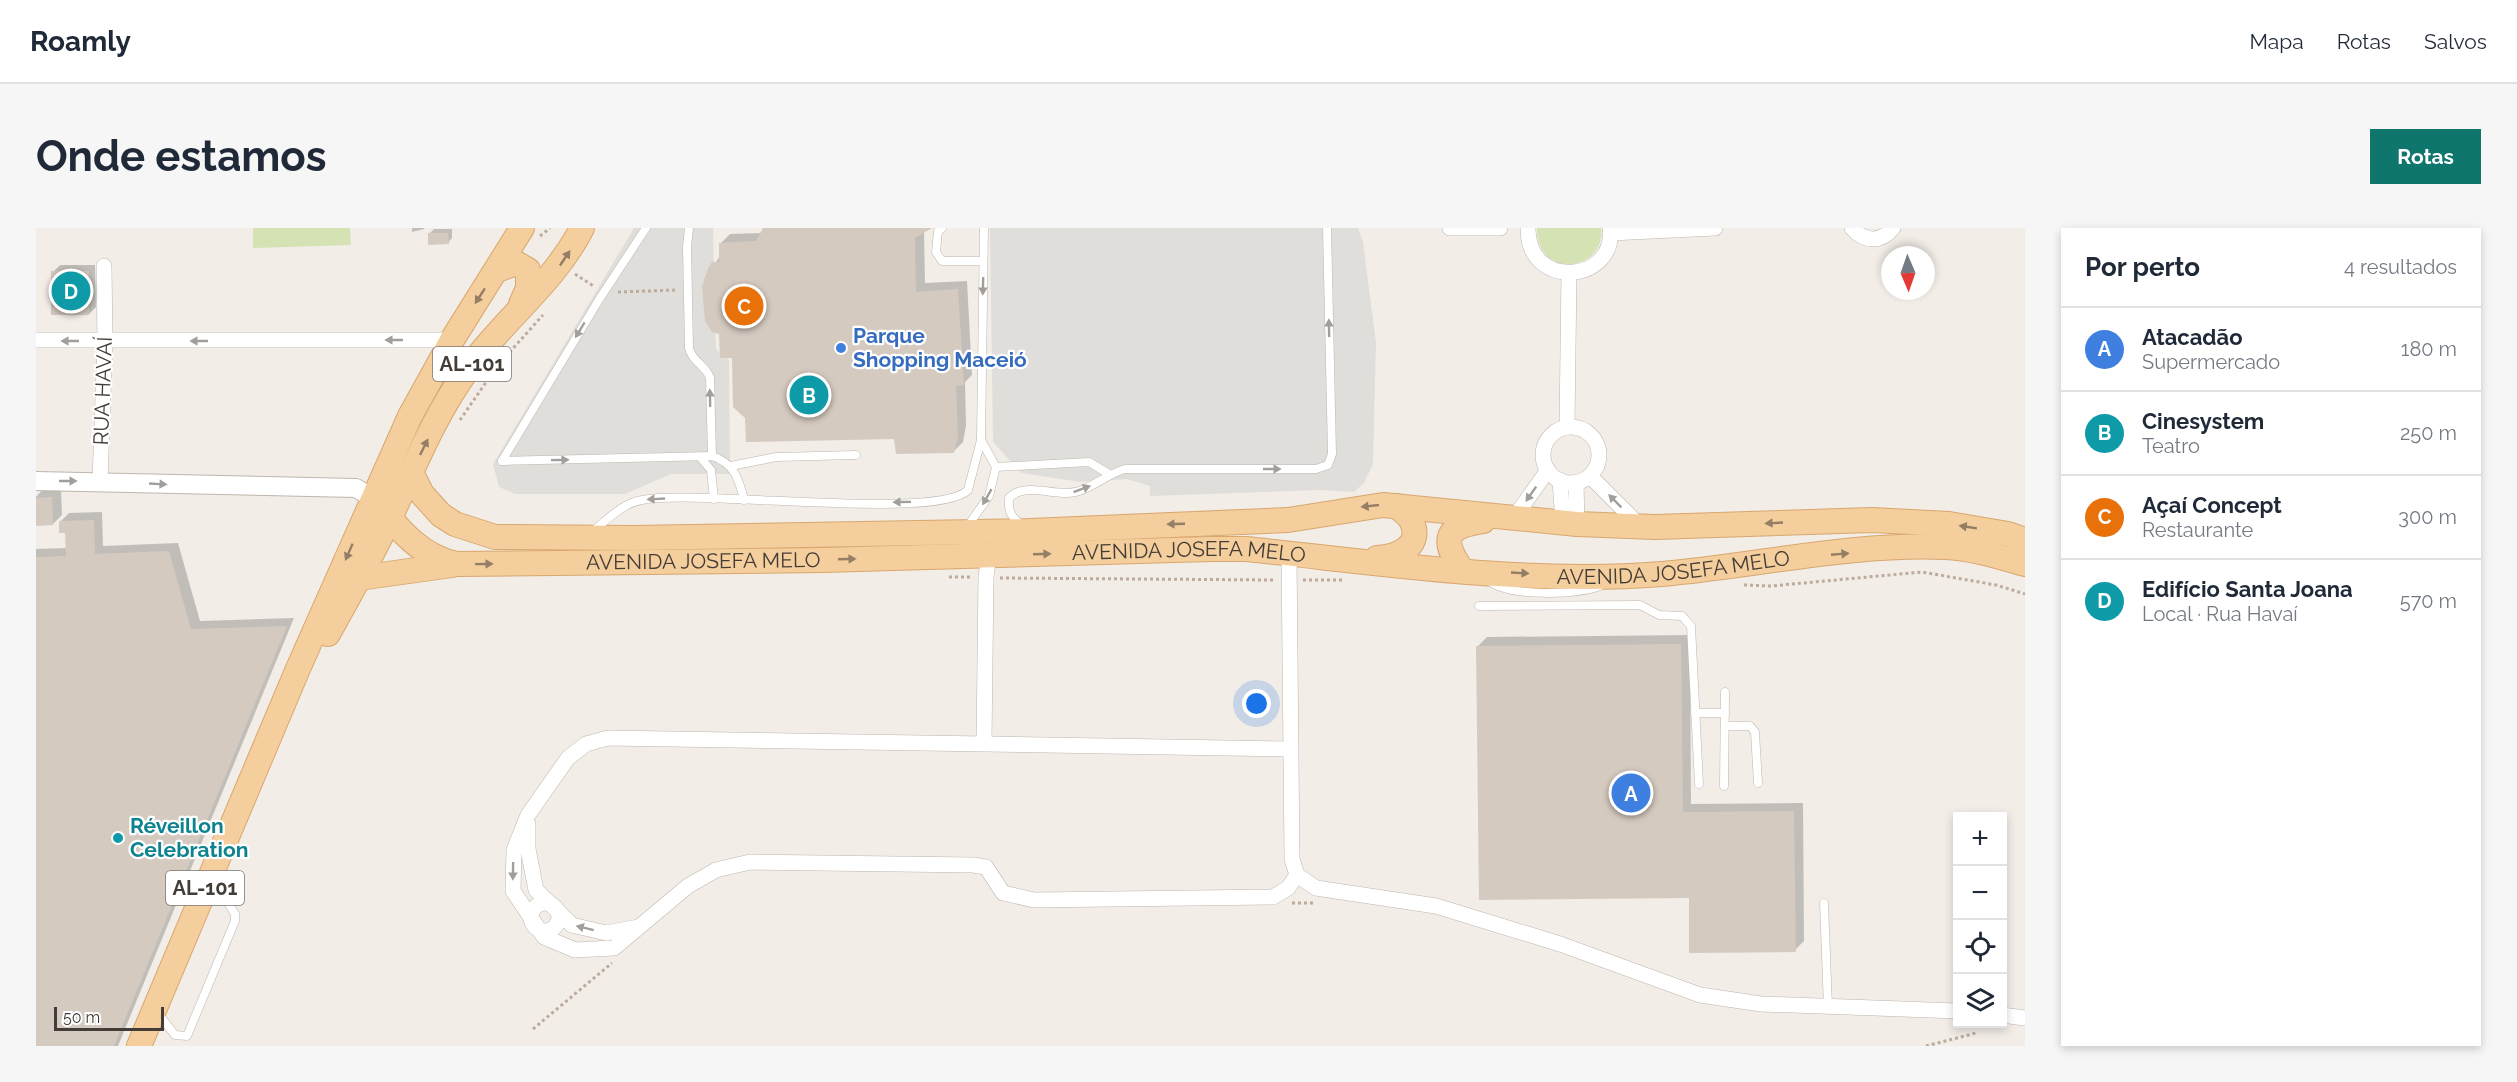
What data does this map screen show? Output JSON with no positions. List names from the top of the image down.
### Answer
{
  "streets": {
    "main road": ["AL-101", "AVENIDA JOSEFA MELO"],
    "street": ["RUA HAVAÍ"]
  },
  "crossings": [
    ["AL-101", "AVENIDA JOSEFA MELO"]
  ],
  "places": ["Parque Shopping Maceió", "Réveillon Celebration"],
  "scale_bar": "50 m",
  "north": "bottom",
  "page": {
    "header": "Roamly",
    "nav": ["Mapa", "Rotas", "Salvos"],
    "buttons": "Rotas",
    "title": "Onde estamos",
    "heading": ["Por perto", "4 resultados"],
    "pins": [
      "D",
      "C",
      "B",
      "A"
    ],
    "list": [
      {
        "mark": "A",
        "name": "Atacadão",
        "note": "Supermercado",
        "value": "180 m"
      },
      {
        "mark": "B",
        "name": "Cinesystem",
        "note": "Teatro",
        "value": "250 m"
      },
      {
        "mark": "C",
        "name": "Açaí Concept",
        "note": "Restaurante",
        "value": "300 m"
      },
      {
        "mark": "D",
        "name": "Edifício Santa Joana",
        "note": "Local · Rua Havaí",
        "value": "570 m"
      }
    ],
    "map_buttons": ["+", "−"],
    "scale": "50 m"
  }
}
